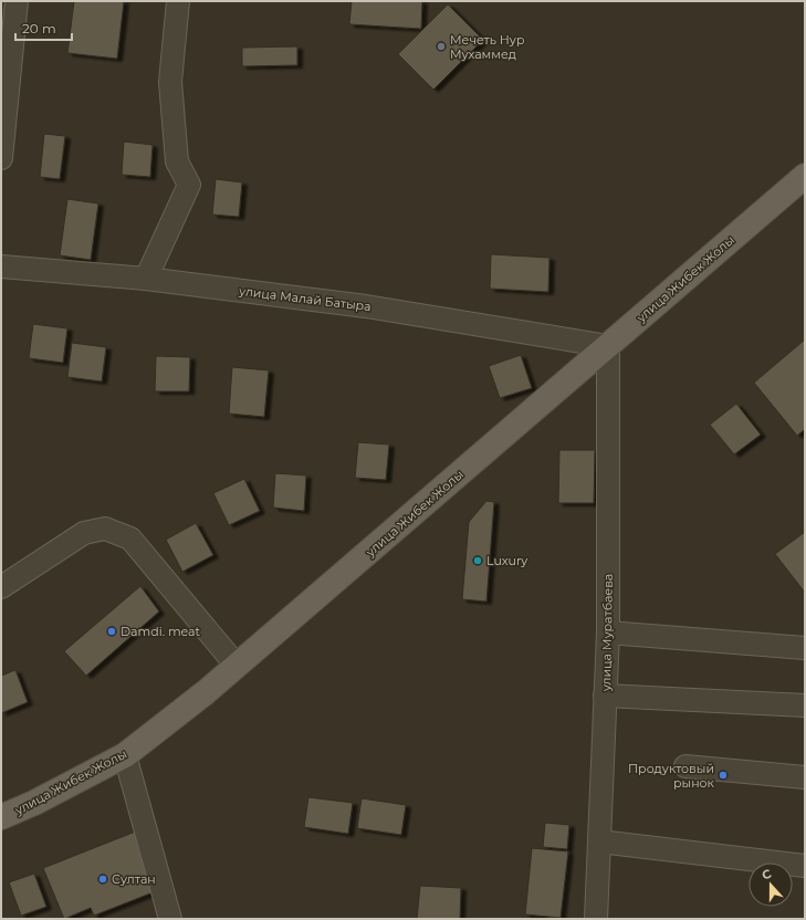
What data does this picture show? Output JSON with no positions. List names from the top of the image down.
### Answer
{
  "streets": {
    "main road": ["улица Жибек Жолы"],
    "street": ["улица Малай Батыра", "улица Муратбаева"]
  },
  "crossings": [
    ["улица Жибек Жолы", "улица Малай Батыра"],
    ["улица Жибек Жолы", "улица Муратбаева"],
    ["улица Малай Батыра", "улица Муратбаева"]
  ],
  "places": [
    "Мечеть Нур Мухаммед",
    "Luxury",
    "Damdi. meat",
    "Продуктовый рынок",
    "Султан"
  ],
  "scale_bar": "20 m",
  "north": "top"
}
